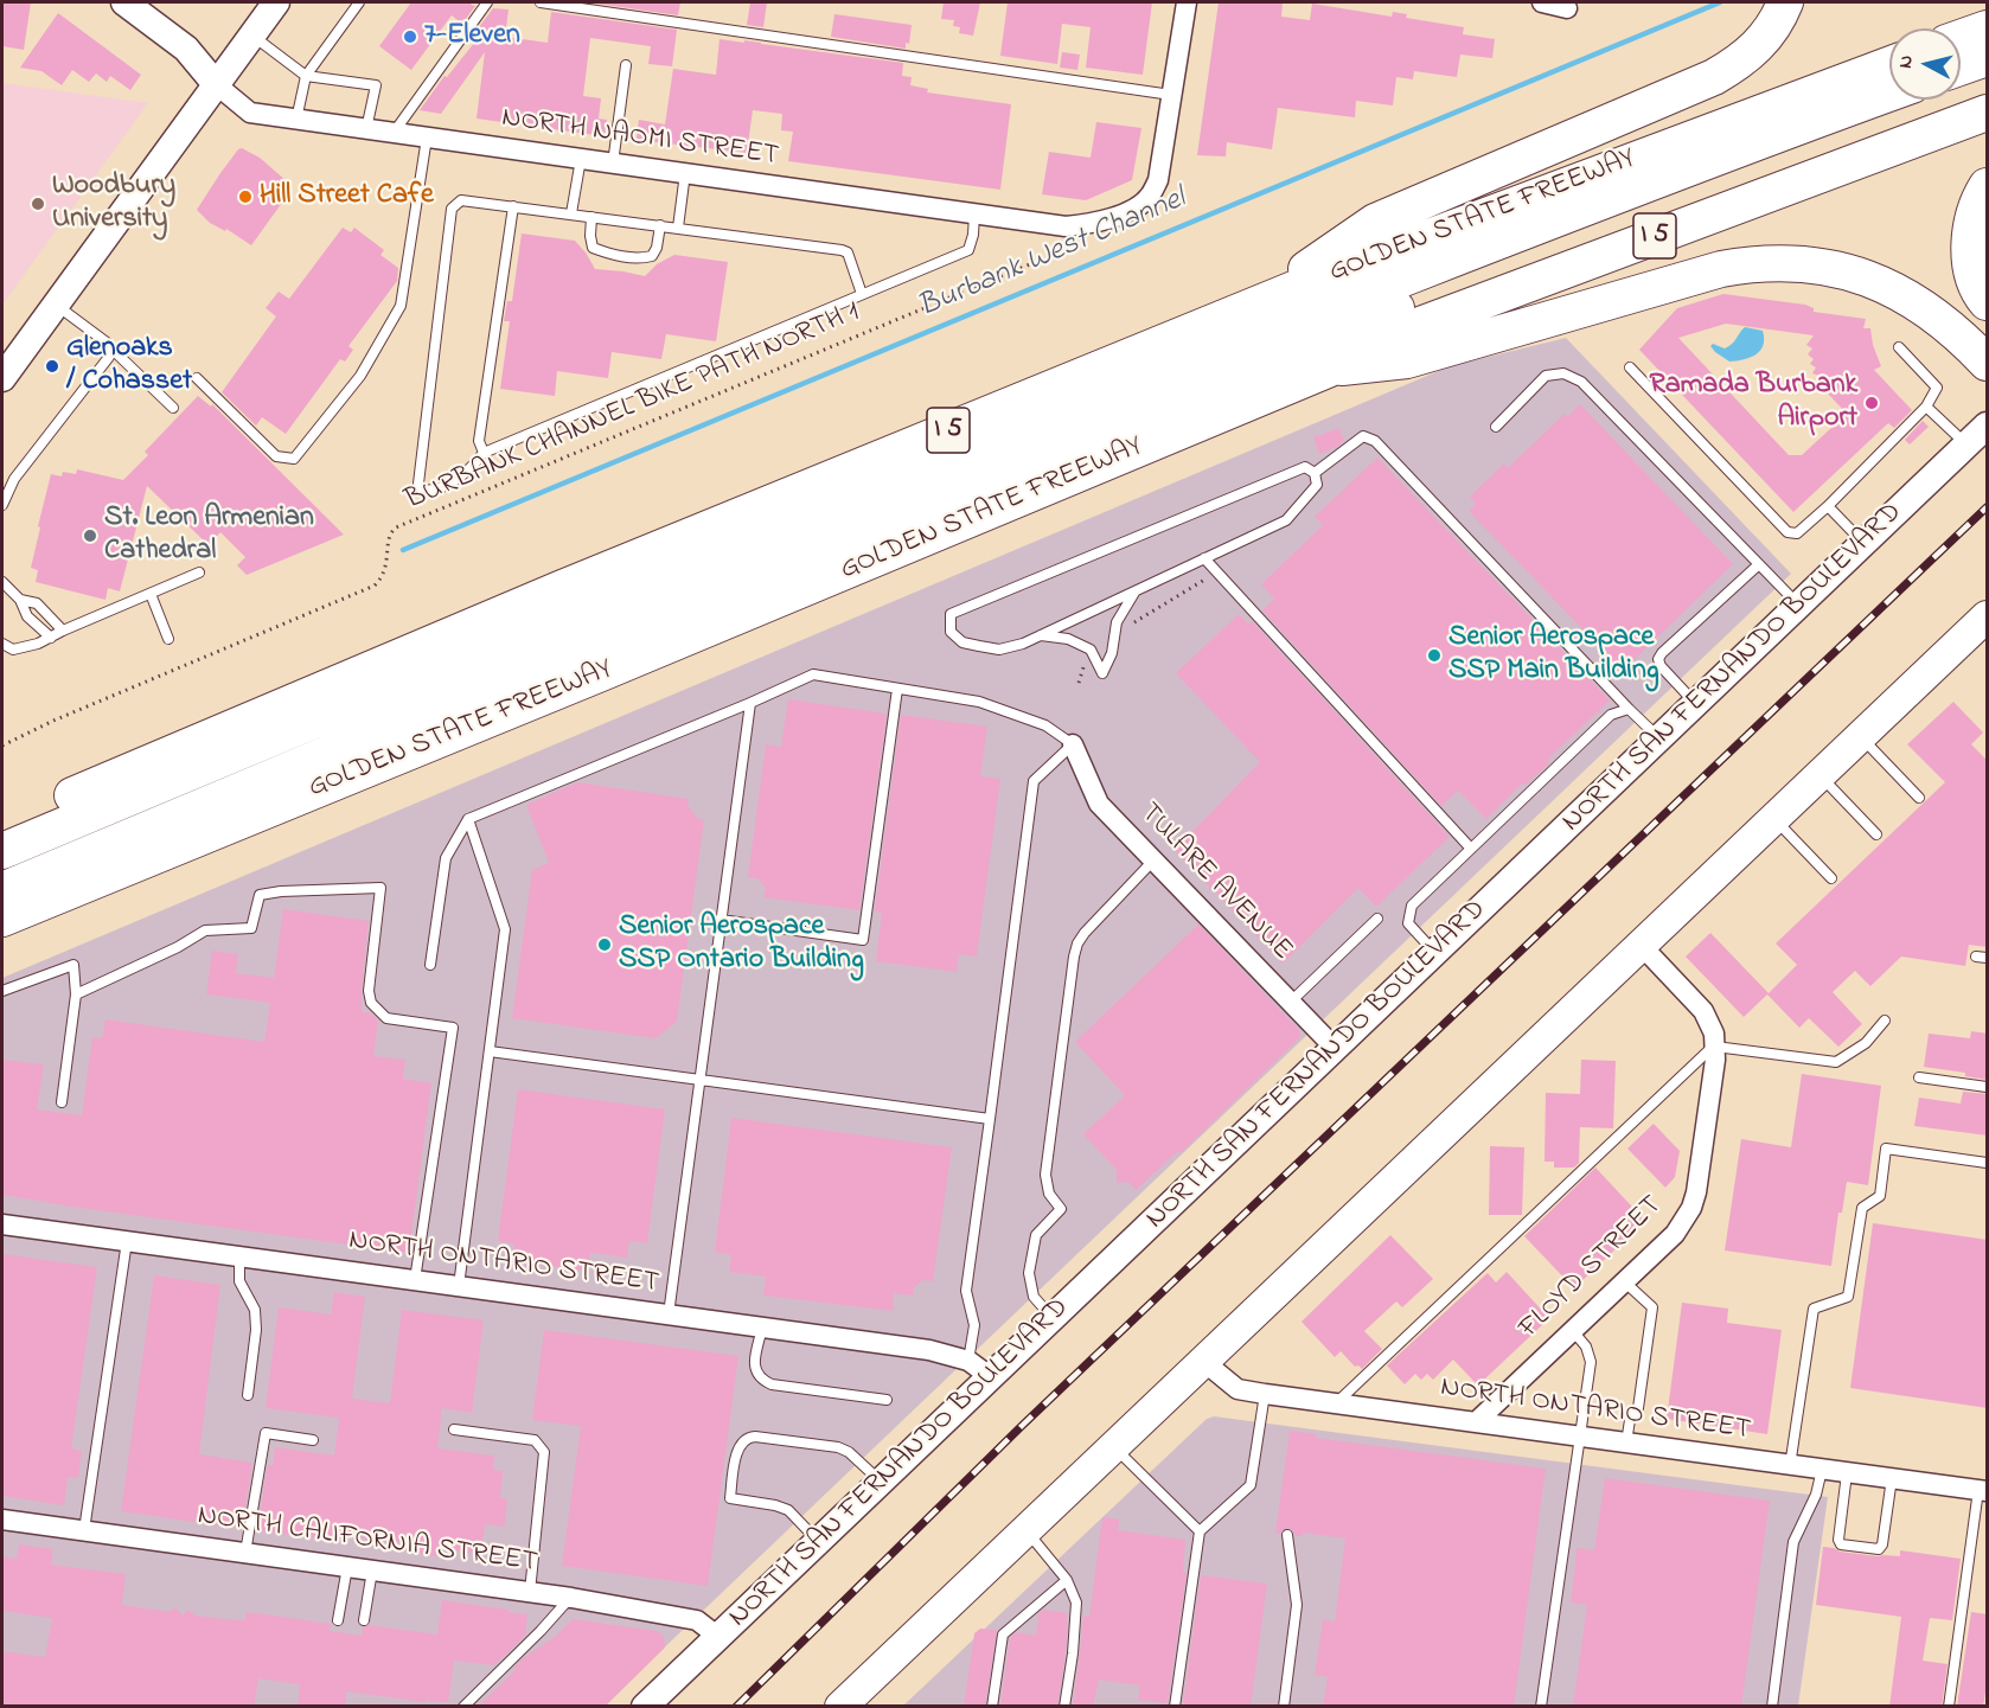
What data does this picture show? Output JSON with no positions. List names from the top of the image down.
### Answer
{
  "streets": {
    "highway": ["GOLDEN STATE FREEWAY", "I 5"],
    "street": [
      "NORTH NAOMI STREET",
      "NORTH SAN FERNANDO BOULEVARD",
      "TULARE AVENUE",
      "NORTH ONTARIO STREET",
      "FLOYD STREET",
      "NORTH CALIFORNIA STREET"
    ],
    "path": ["BURBANK CHANNEL BIKE PATH NORTH 1"]
  },
  "crossings": [
    ["NORTH NAOMI STREET", "BURBANK CHANNEL BIKE PATH NORTH 1"],
    ["NORTH SAN FERNANDO BOULEVARD", "TULARE AVENUE"],
    ["NORTH SAN FERNANDO BOULEVARD", "NORTH ONTARIO STREET"],
    ["NORTH SAN FERNANDO BOULEVARD", "NORTH CALIFORNIA STREET"],
    ["NORTH ONTARIO STREET", "FLOYD STREET"]
  ],
  "water": ["Burbank West Channel"],
  "places": [
    "7-Eleven",
    "Hill Street Cafe",
    "Woodbury University",
    "Glenoaks / Cohasset",
    "Ramada Burbank Airport",
    "St. Leon Armenian Cathedral",
    "Senior Aerospace SSP Main Building",
    "Senior Aerospace SSP Ontario Building"
  ],
  "north": "left"
}
